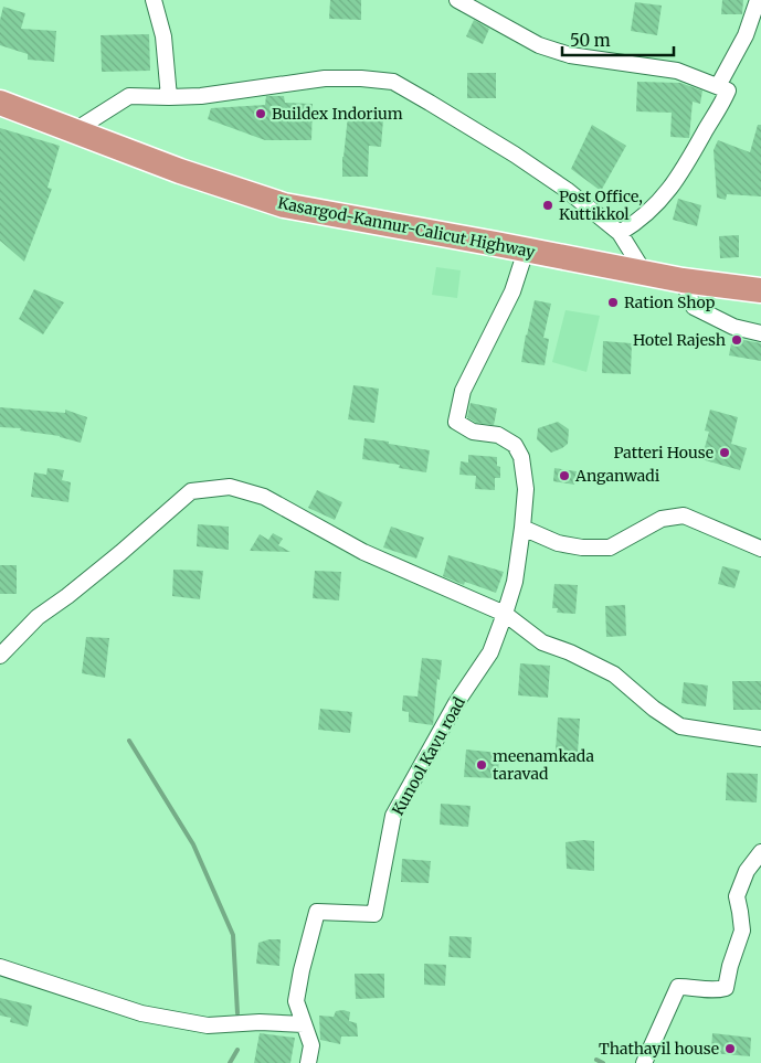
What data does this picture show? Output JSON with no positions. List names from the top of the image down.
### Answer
{
  "streets": {
    "highway": ["Kasargod-Kannur-Calicut Highway"],
    "street": ["Kunool Kavu road"]
  },
  "crossings": [
    ["Kasargod-Kannur-Calicut Highway", "Kunool Kavu road"]
  ],
  "places": [
    "Buildex Indorium",
    "Post Office, Kuttikkol",
    "Ration Shop",
    "Hotel Rajesh",
    "Patteri House",
    "Anganwadi",
    "meenamkada taravad",
    "Thathayil house"
  ],
  "scale_bar": "50 m"
}
